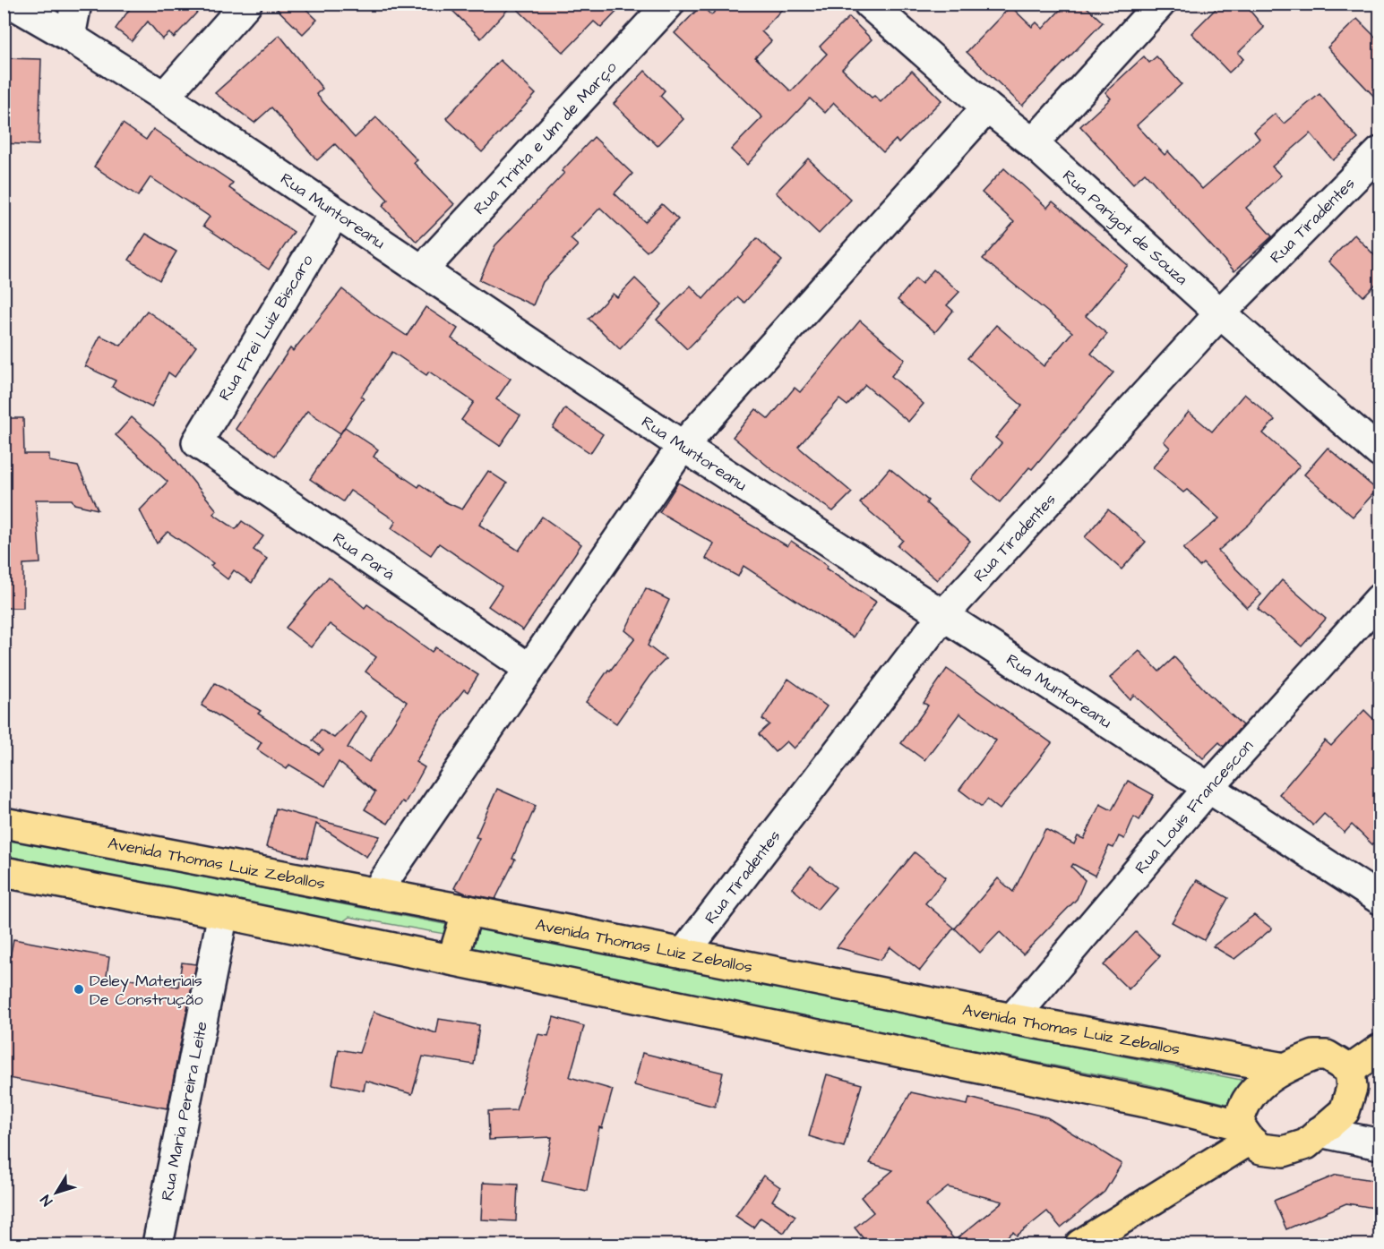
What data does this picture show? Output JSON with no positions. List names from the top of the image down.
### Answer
{
  "streets": {
    "main road": ["Avenida Thomas Luiz Zeballos"],
    "street": [
      "Rua Trinta e Um de Março",
      "Rua Muntoreanu",
      "Rua Tiradentes",
      "Rua Parigot de Souza",
      "Rua Frei Luiz Biscaro",
      "Rua Pará",
      "Rua Louis Francescon",
      "Rua Maria Pereira Leite"
    ]
  },
  "crossings": [
    ["Rua Trinta e Um de Março", "Rua Muntoreanu"],
    ["Rua Muntoreanu", "Rua Tiradentes"],
    ["Rua Muntoreanu", "Rua Frei Luiz Biscaro"],
    ["Rua Muntoreanu", "Rua Louis Francescon"],
    ["Rua Tiradentes", "Rua Parigot de Souza"],
    ["Rua Tiradentes", "Avenida Thomas Luiz Zeballos"],
    ["Rua Frei Luiz Biscaro", "Rua Pará"],
    ["Rua Louis Francescon", "Avenida Thomas Luiz Zeballos"]
  ],
  "places": ["Deley Materiais De Construção"],
  "north": "bottom left"
}
